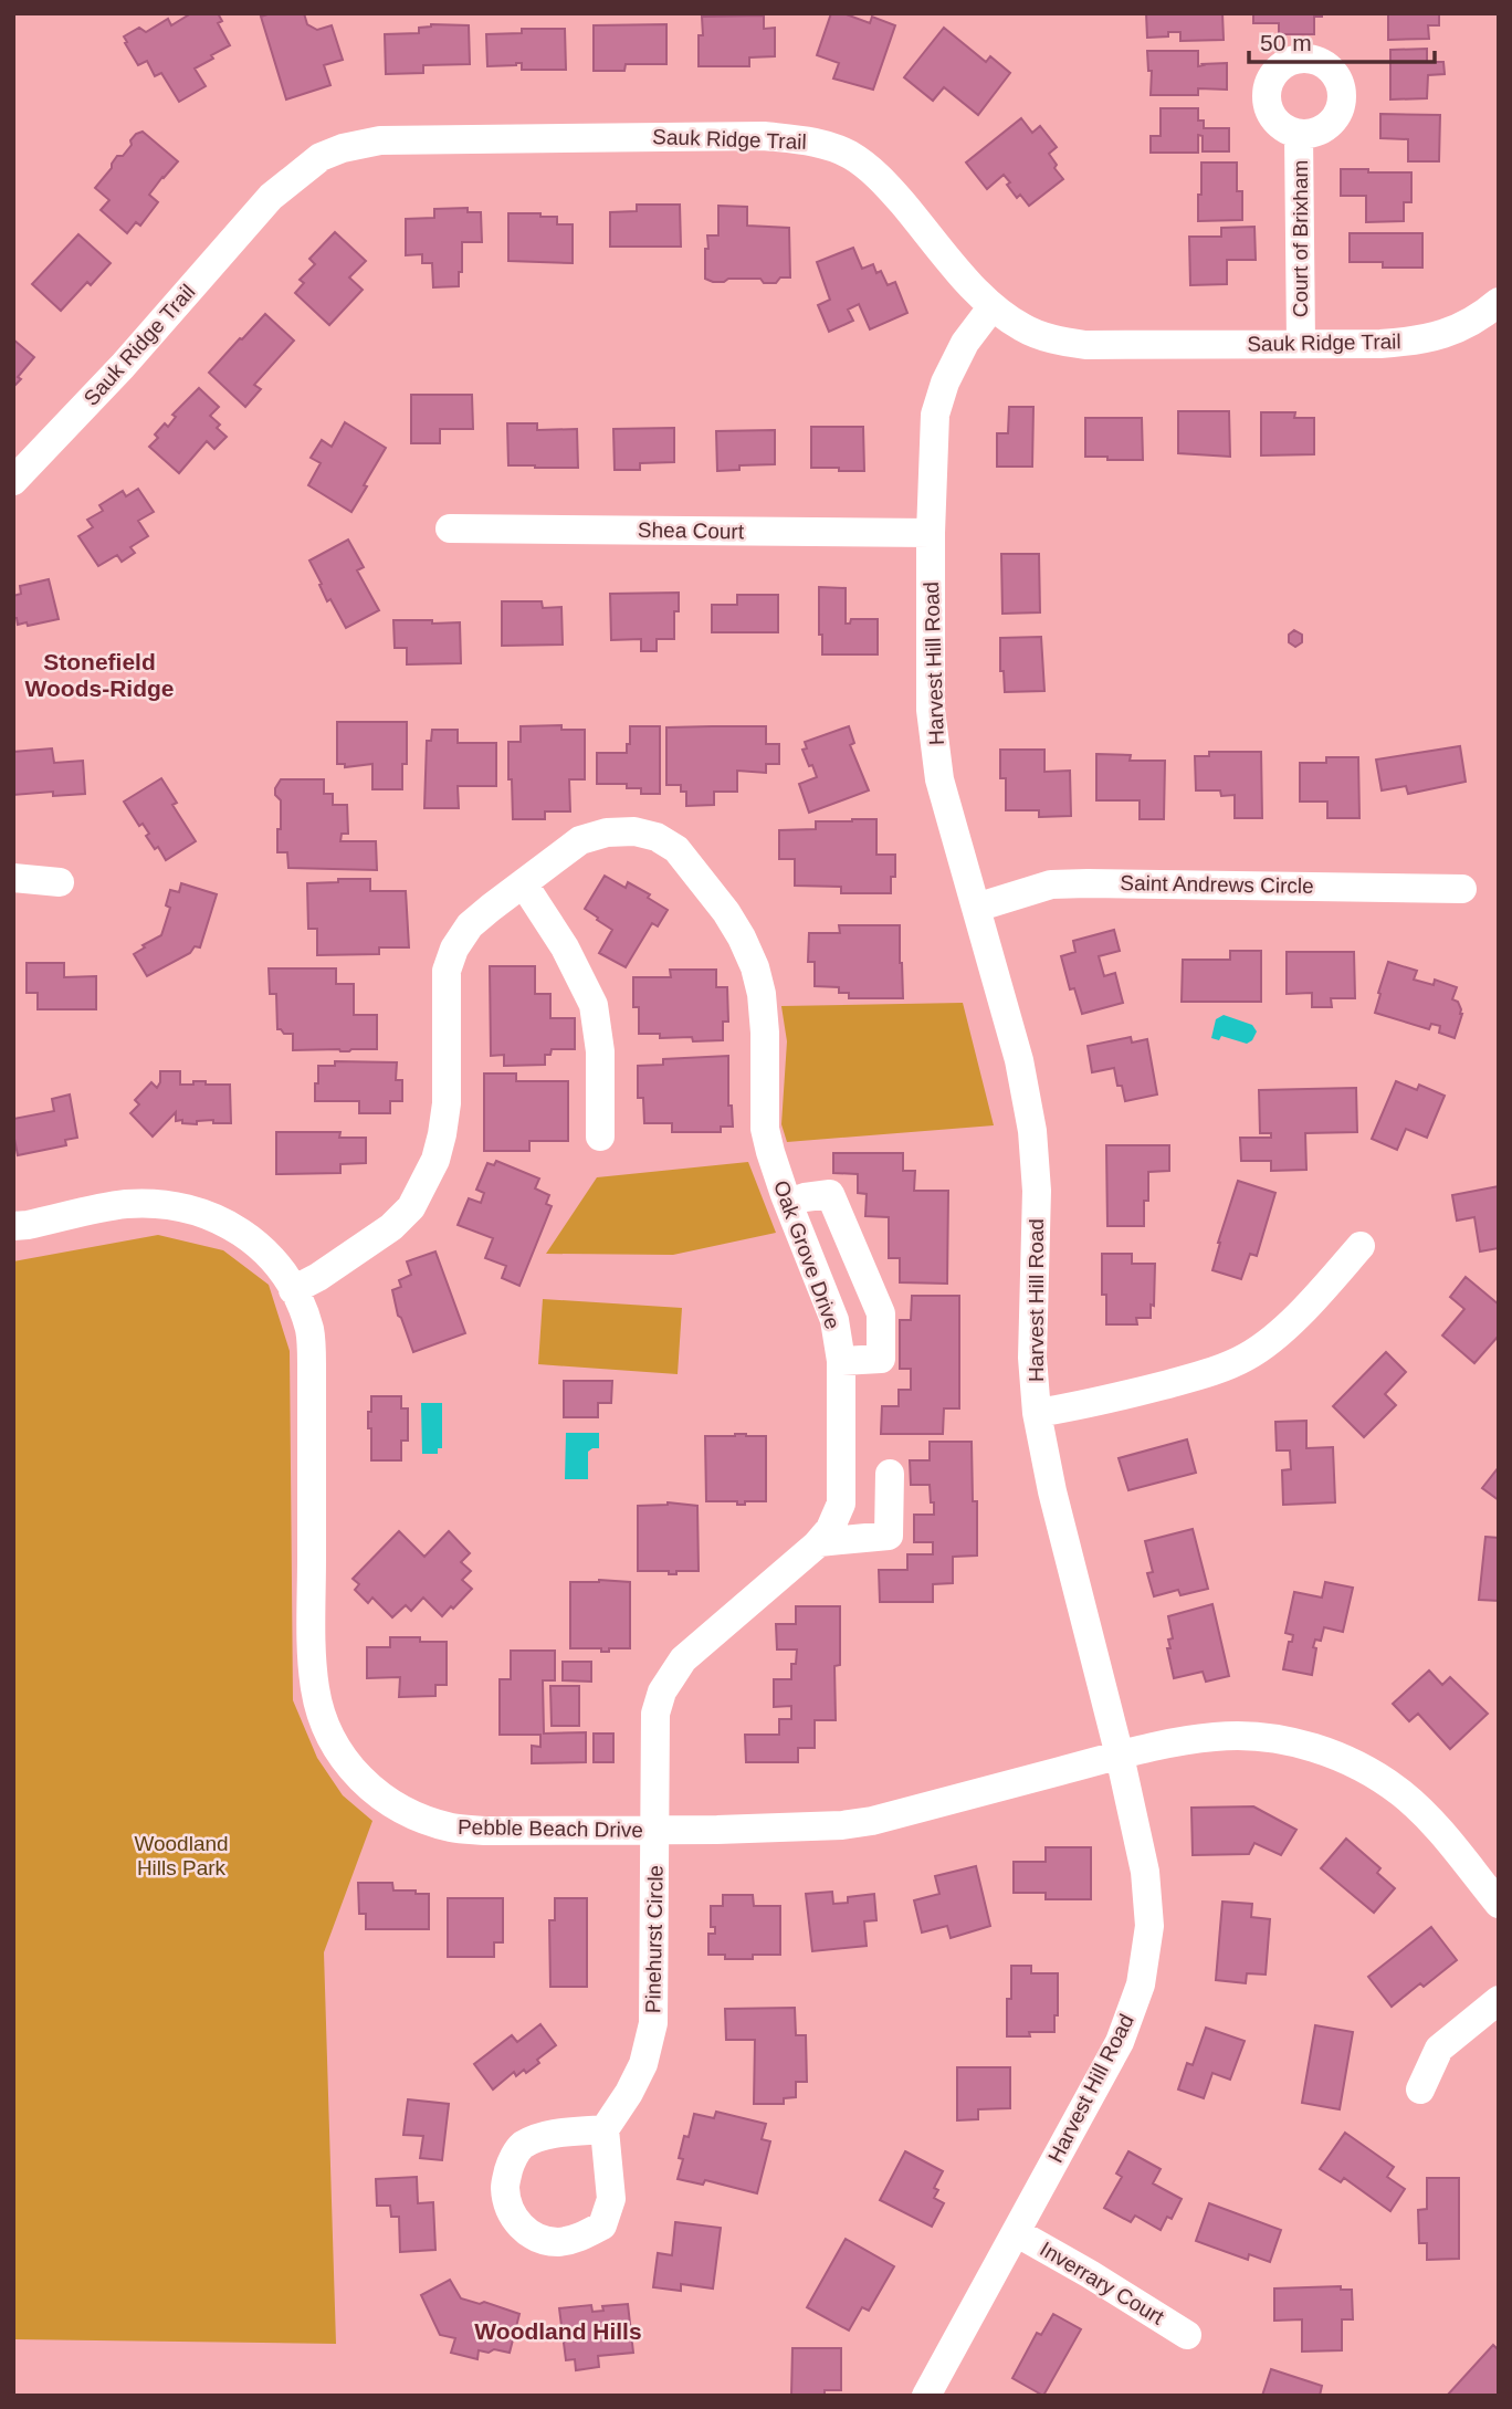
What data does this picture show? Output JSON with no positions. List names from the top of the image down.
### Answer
{
  "streets": {
    "street": [
      "Sauk Ridge Trail",
      "Court of Brixham",
      "Shea Court",
      "Harvest Hill Road",
      "Saint Andrews Circle",
      "Oak Grove Drive",
      "Pebble Beach Drive",
      "Pinehurst Circle",
      "Inverrary Court"
    ]
  },
  "crossings": [
    ["Sauk Ridge Trail", "Court of Brixham"],
    ["Sauk Ridge Trail", "Harvest Hill Road"],
    ["Shea Court", "Harvest Hill Road"],
    ["Harvest Hill Road", "Saint Andrews Circle"],
    ["Harvest Hill Road", "Pebble Beach Drive"],
    ["Harvest Hill Road", "Inverrary Court"],
    ["Oak Grove Drive", "Pebble Beach Drive"],
    ["Oak Grove Drive", "Pinehurst Circle"],
    ["Pebble Beach Drive", "Pinehurst Circle"]
  ],
  "districts": ["Stonefield Woods-Ridge", "Woodland Hills"],
  "parks": ["Woodland Hills Park"],
  "scale_bar": "50 m"
}
